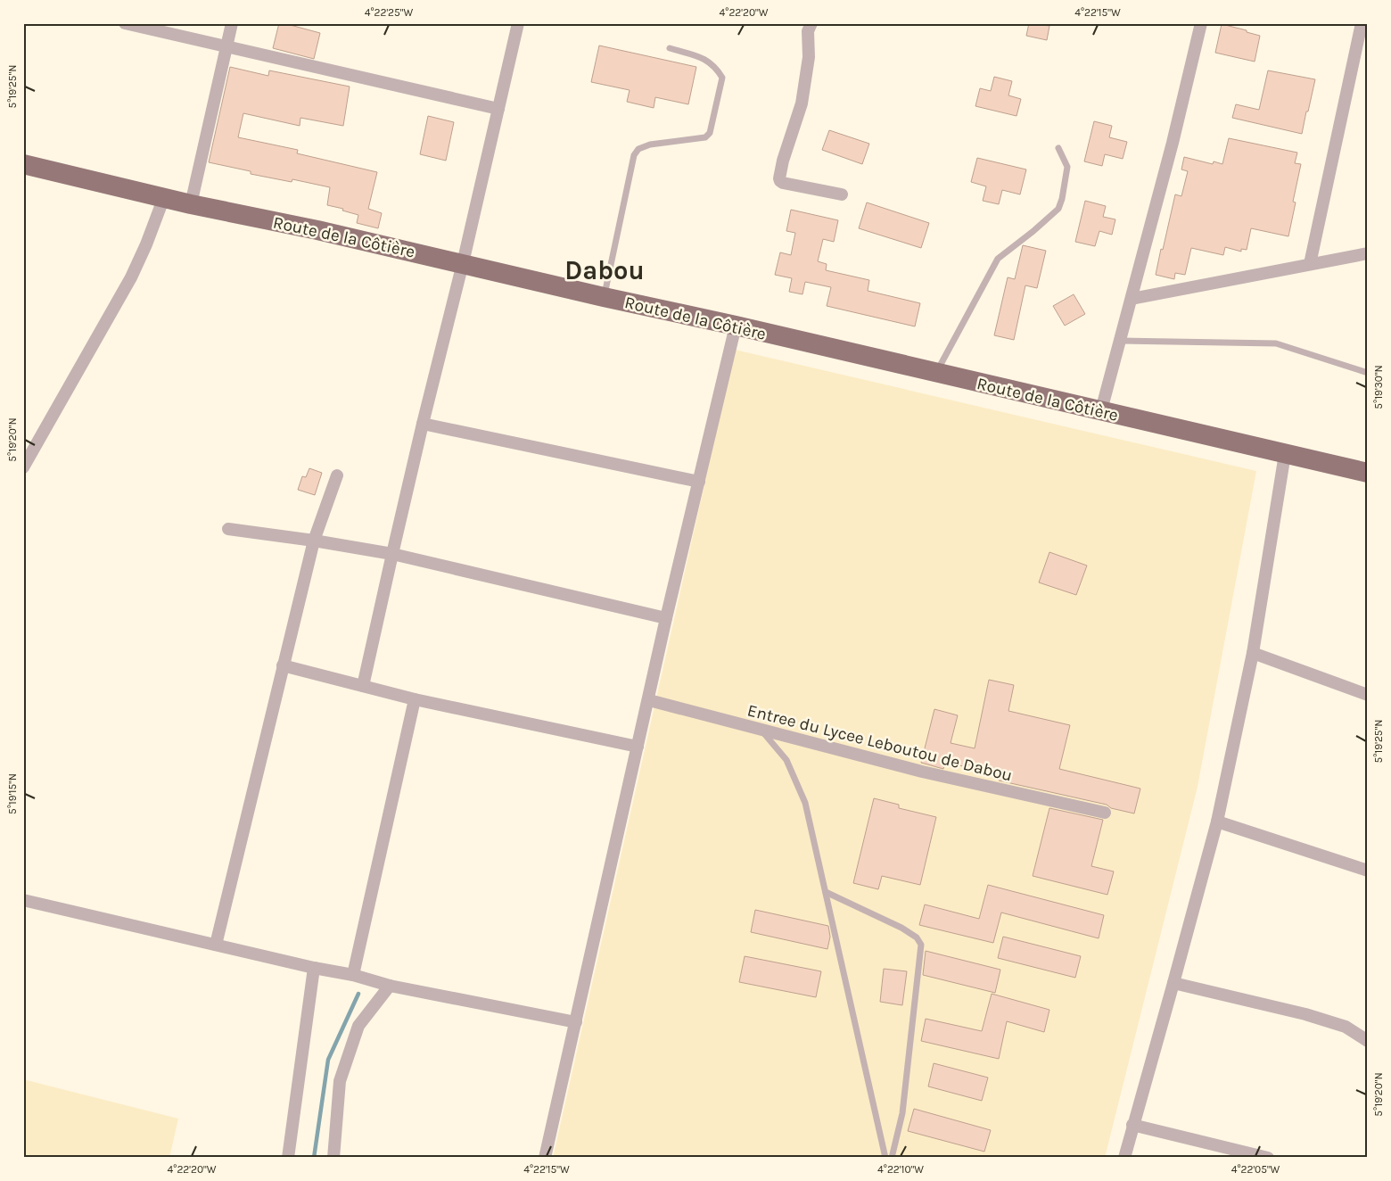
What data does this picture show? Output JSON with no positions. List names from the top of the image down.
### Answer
{
  "streets": {
    "main road": ["Route de la Côtière"],
    "street": ["Entree du Lycee Leboutou de Dabou"]
  },
  "districts": ["Dabou"],
  "coordinates": [
    "4°22'25\"W",
    "4°22'20\"W",
    "4°22'15\"W",
    "5°19'25\"N",
    "5°19'30\"N",
    "5°19'20\"N",
    "5°19'15\"N",
    "4°22'10\"W",
    "4°22'05\"W"
  ]
}
